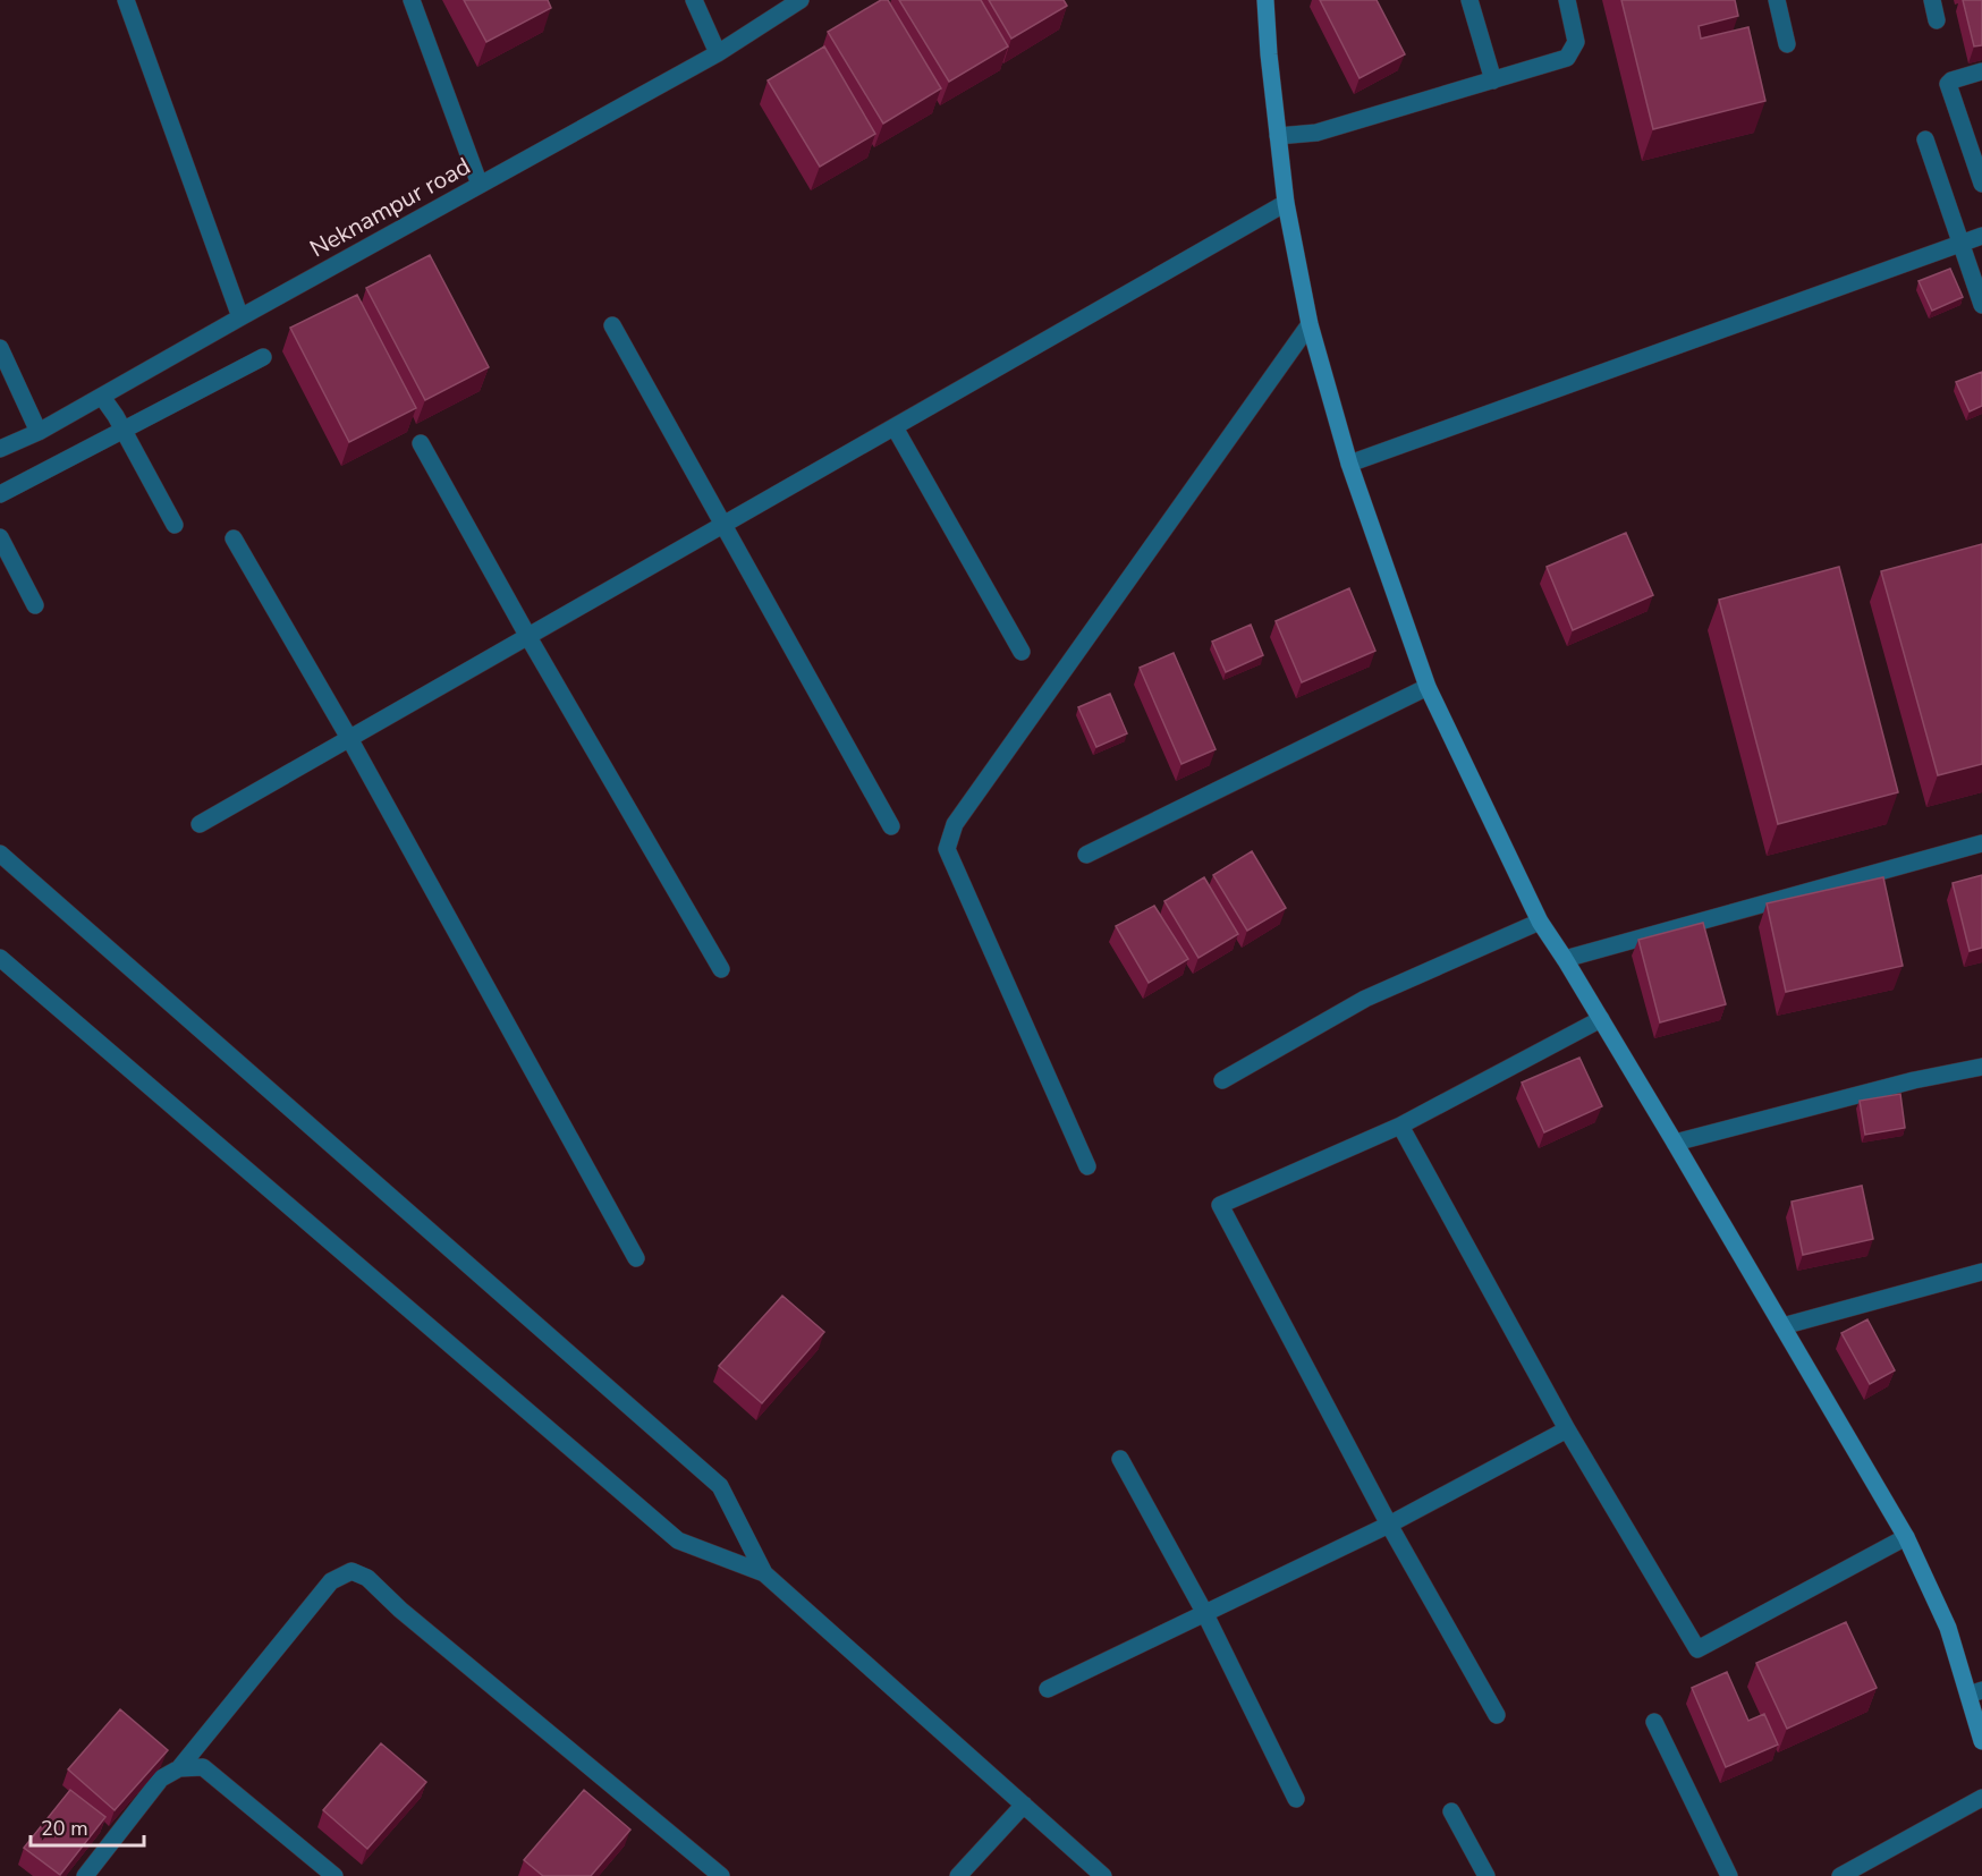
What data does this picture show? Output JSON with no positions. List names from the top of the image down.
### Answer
{
  "streets": {
    "street": ["Neknampur road"]
  },
  "scale_bar": "20 m"
}
